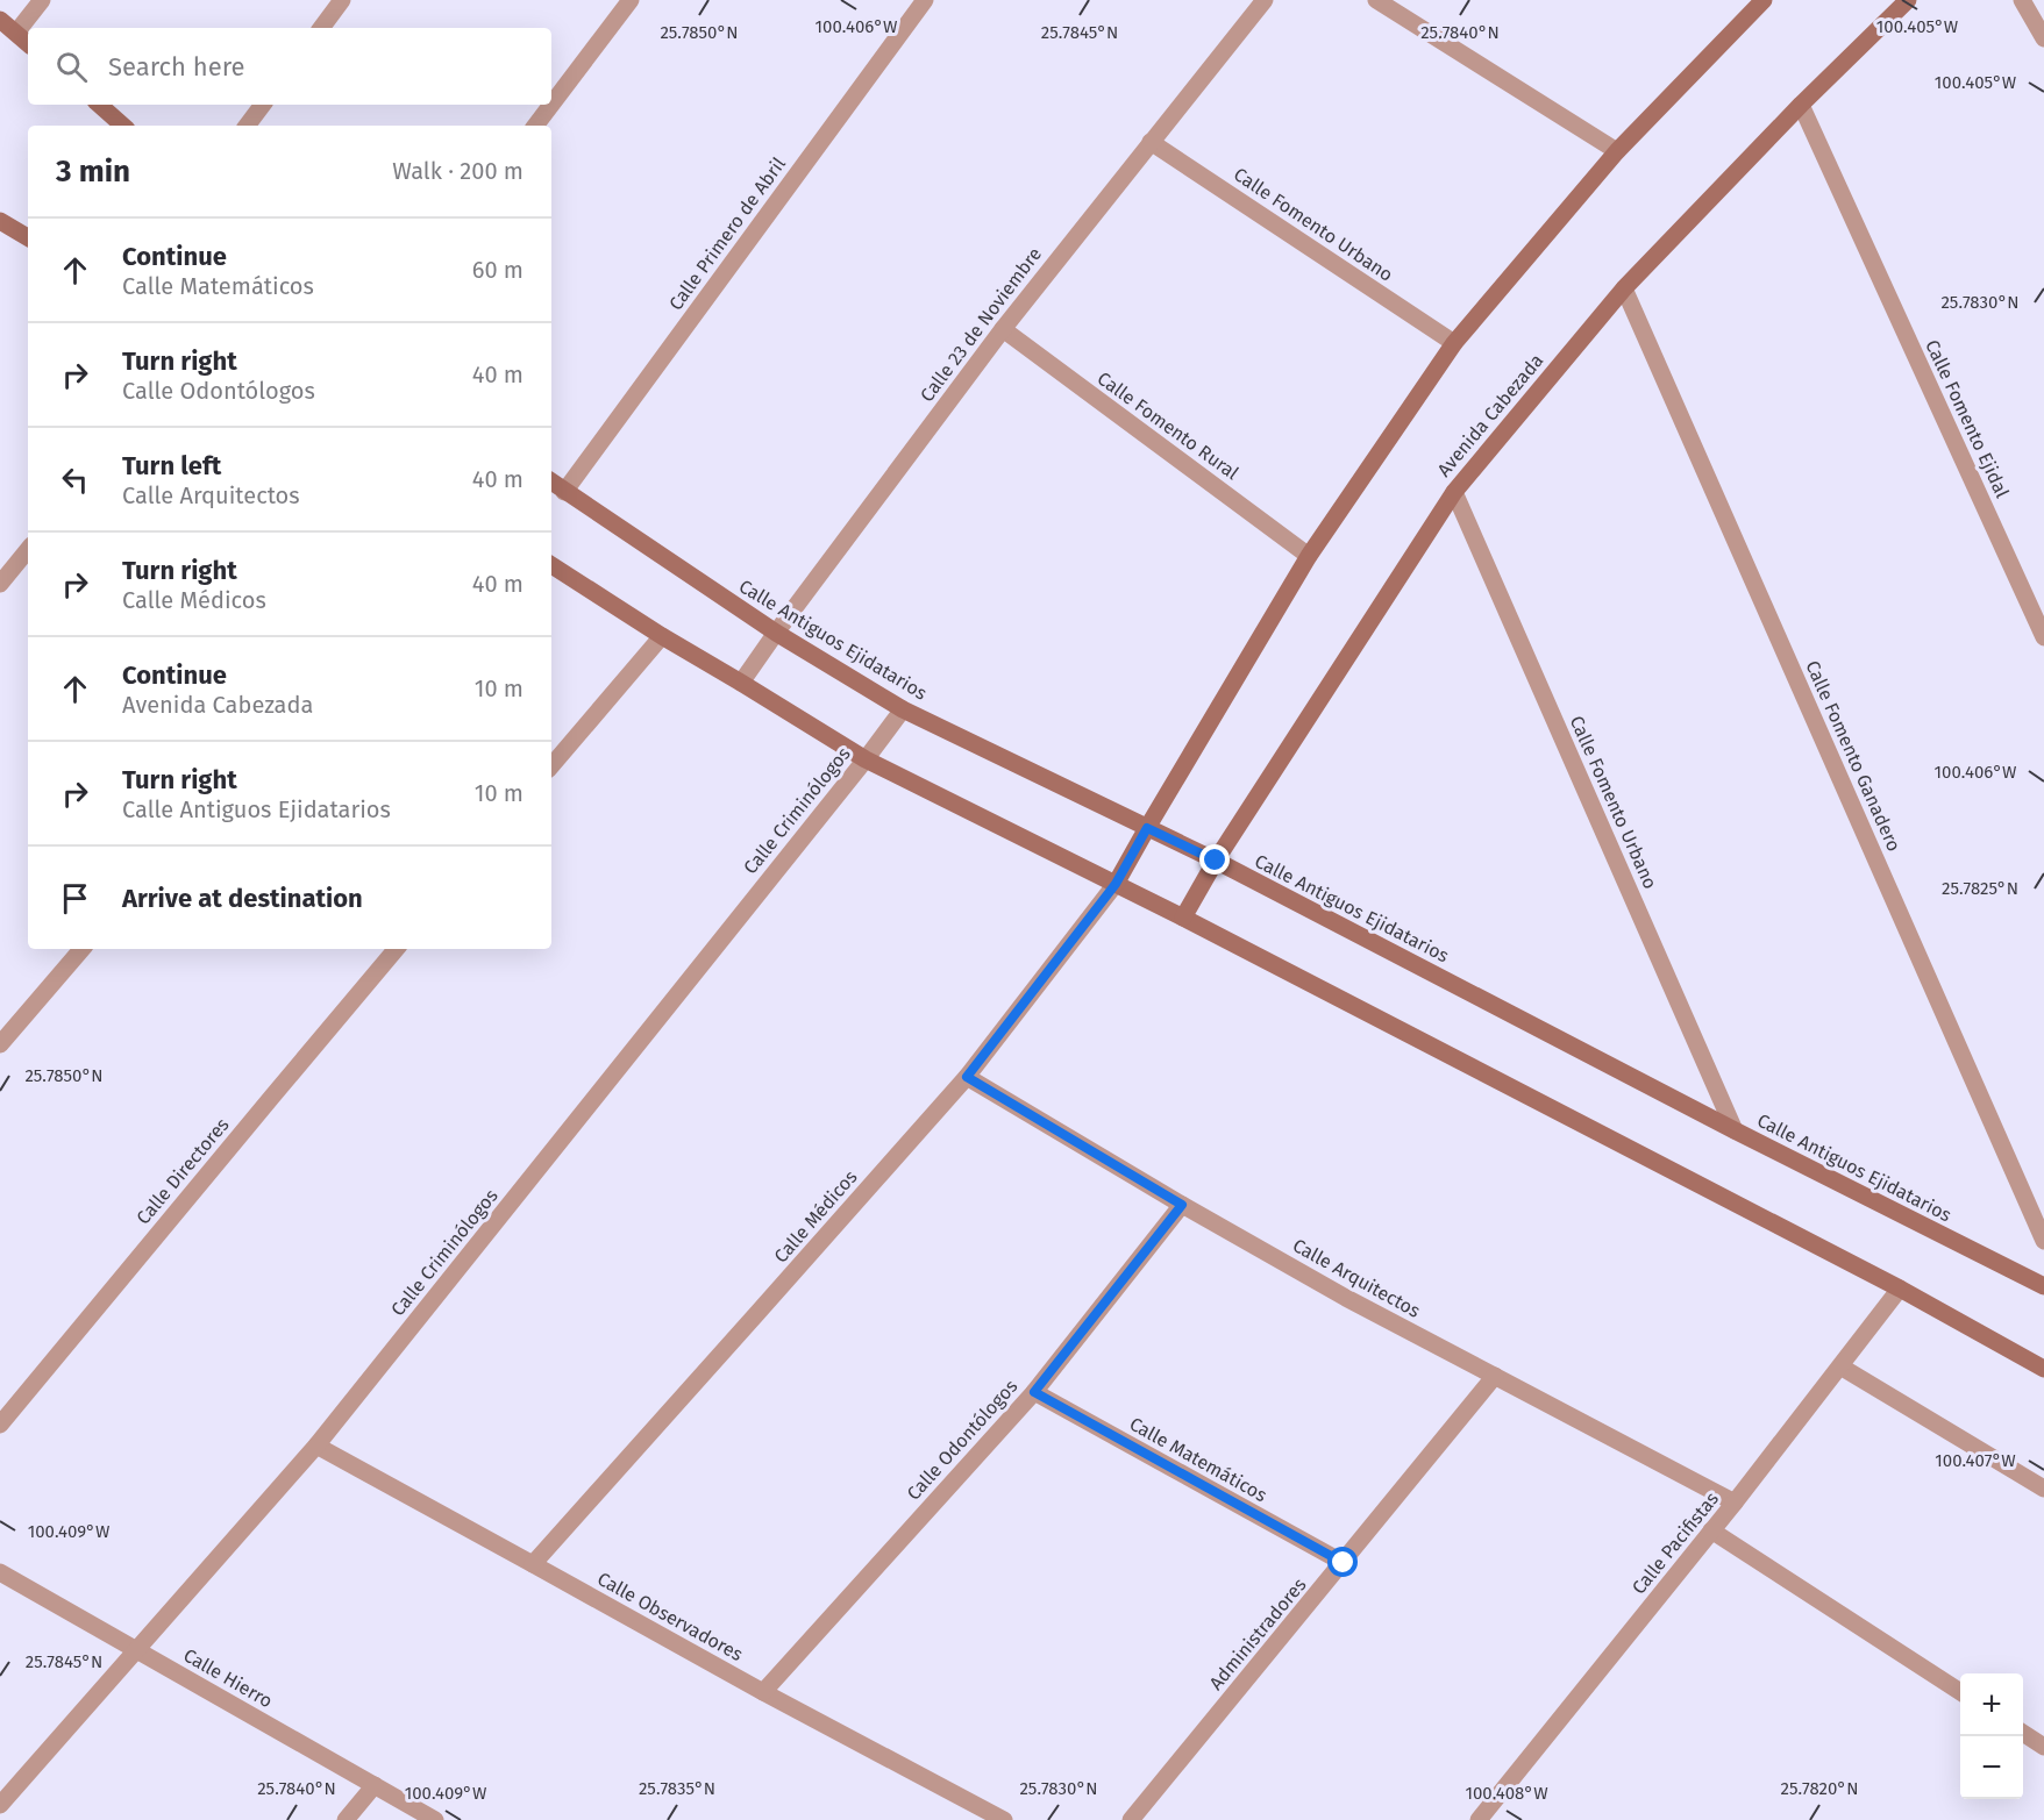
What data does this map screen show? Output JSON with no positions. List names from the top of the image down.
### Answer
{
  "streets": {
    "street": [
      "Calle Fomento Urbano",
      "Calle Primero de Abril",
      "Calle 23 de Noviembre",
      "Avenida Cabezada",
      "Calle Fomento Ejidal",
      "Calle Fomento Rural",
      "Calle Antiguos Ejidatarios",
      "Calle Fomento Ganadero",
      "Calle Criminólogos",
      "Calle Directores",
      "Calle Médicos",
      "Calle Arquitectos",
      "Calle Odontólogos",
      "Calle Matemáticos",
      "Calle Pacifistas",
      "Calle Observadores",
      "Administradores",
      "Calle Hierro"
    ]
  },
  "crossings": [
    ["Calle Fomento Urbano", "Calle 23 de Noviembre"],
    ["Calle Fomento Urbano", "Avenida Cabezada"],
    ["Calle Fomento Urbano", "Calle Antiguos Ejidatarios"],
    ["Calle Primero de Abril", "Calle Antiguos Ejidatarios"],
    ["Calle 23 de Noviembre", "Calle Fomento Rural"],
    ["Calle 23 de Noviembre", "Calle Antiguos Ejidatarios"],
    ["Avenida Cabezada", "Calle Fomento Ejidal"],
    ["Avenida Cabezada", "Calle Antiguos Ejidatarios"],
    ["Avenida Cabezada", "Calle Fomento Ganadero"],
    ["Calle Antiguos Ejidatarios", "Calle Criminólogos"],
    ["Calle Criminólogos", "Calle Observadores"],
    ["Calle Criminólogos", "Calle Hierro"],
    ["Calle Médicos", "Calle Arquitectos"],
    ["Calle Médicos", "Calle Observadores"],
    ["Calle Arquitectos", "Calle Odontólogos"],
    ["Calle Arquitectos", "Calle Pacifistas"],
    ["Calle Arquitectos", "Administradores"],
    ["Calle Odontólogos", "Calle Matemáticos"],
    ["Calle Odontólogos", "Calle Observadores"],
    ["Calle Matemáticos", "Administradores"]
  ],
  "page": {
    "search": "Search here",
    "heading": ["3 min", "Walk · 200 m"],
    "list": [
      ["Continue", "Calle Matemáticos", "60 m"],
      ["Turn right", "Calle Odontólogos", "40 m"],
      ["Turn left", "Calle Arquitectos", "40 m"],
      ["Turn right", "Calle Médicos", "40 m"],
      ["Continue", "Avenida Cabezada", "10 m"],
      ["Turn right", "Calle Antiguos Ejidatarios", "10 m"],
      "Arrive at destination"
    ],
    "map_buttons": ["+", "−"]
  },
  "coordinates": [
    "100.406°W",
    "100.405°W",
    "25.7850°N",
    "25.7845°N",
    "25.7840°N",
    "25.7830°N",
    "25.7825°N",
    "100.407°W",
    "100.409°W",
    "25.7835°N",
    "25.7820°N",
    "100.408°W"
  ]
}
